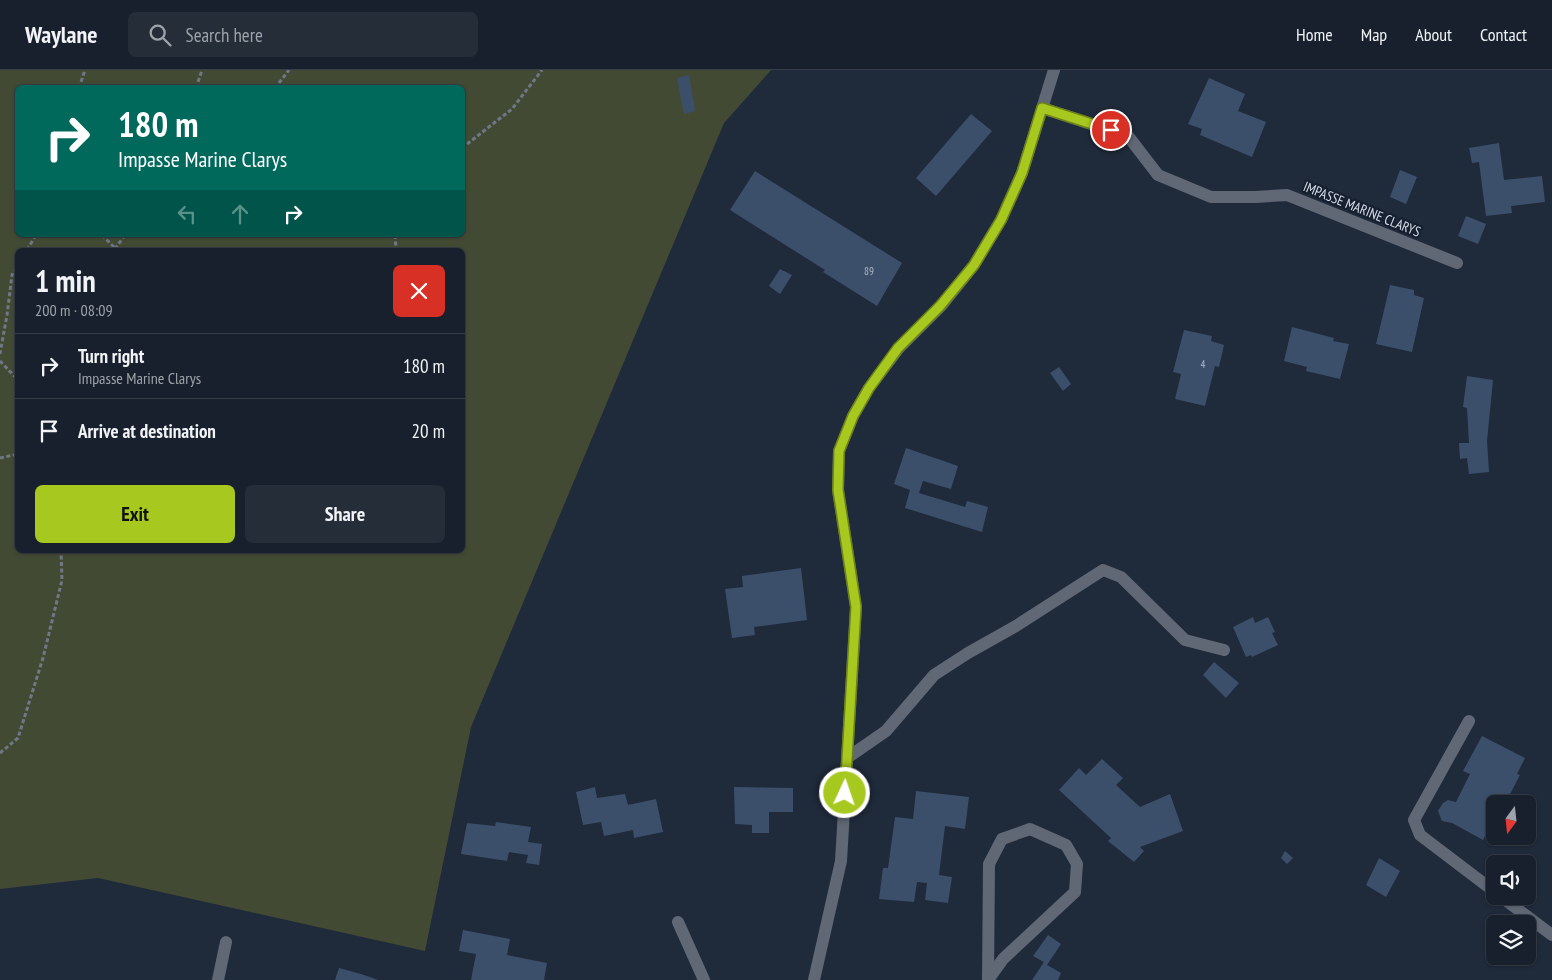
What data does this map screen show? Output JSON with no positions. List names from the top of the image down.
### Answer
{
  "streets": {
    "street": ["IMPASSE MARINE CLARYS"]
  },
  "house_numbers": ["89", "4"],
  "north": "bottom",
  "page": {
    "header": "Waylane",
    "search": "Search here",
    "nav": [
      "Home",
      "Map",
      "About",
      "Contact"
    ],
    "turn": ["180 m", "Impasse Marine Clarys"],
    "heading": ["1 min", "200 m · 08:09"],
    "list": [
      {
        "name": "Turn right",
        "note": "Impasse Marine Clarys",
        "value": "180 m"
      },
      {
        "name": "Arrive at destination",
        "value": "20 m"
      }
    ],
    "buttons": ["Exit", "Share"]
  }
}
